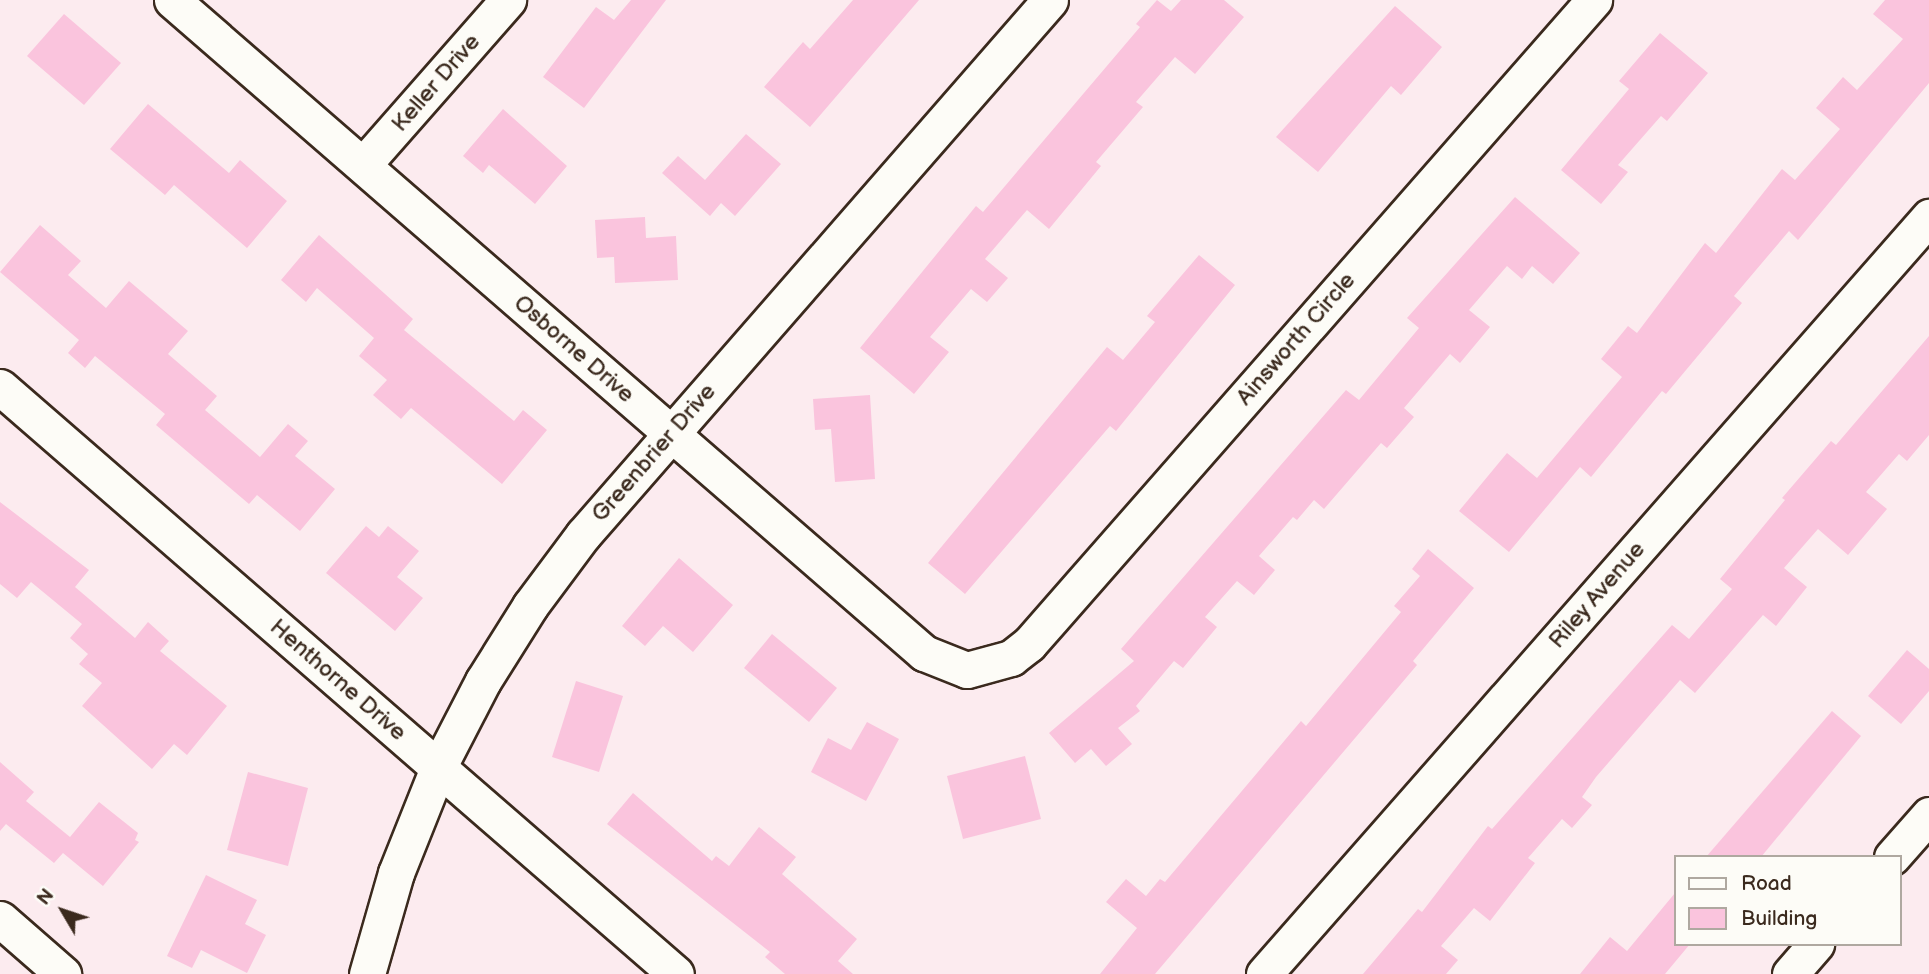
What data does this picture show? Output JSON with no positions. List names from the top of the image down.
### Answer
{
  "streets": {
    "street": [
      "Keller Drive",
      "Ainsworth Circle",
      "Osborne Drive",
      "Greenbrier Drive",
      "Riley Avenue",
      "Henthorne Drive"
    ]
  },
  "crossings": [
    ["Keller Drive", "Osborne Drive"],
    ["Ainsworth Circle", "Osborne Drive"],
    ["Osborne Drive", "Greenbrier Drive"],
    ["Greenbrier Drive", "Henthorne Drive"]
  ],
  "legend": ["Road", "Building"],
  "north": "top left"
}
